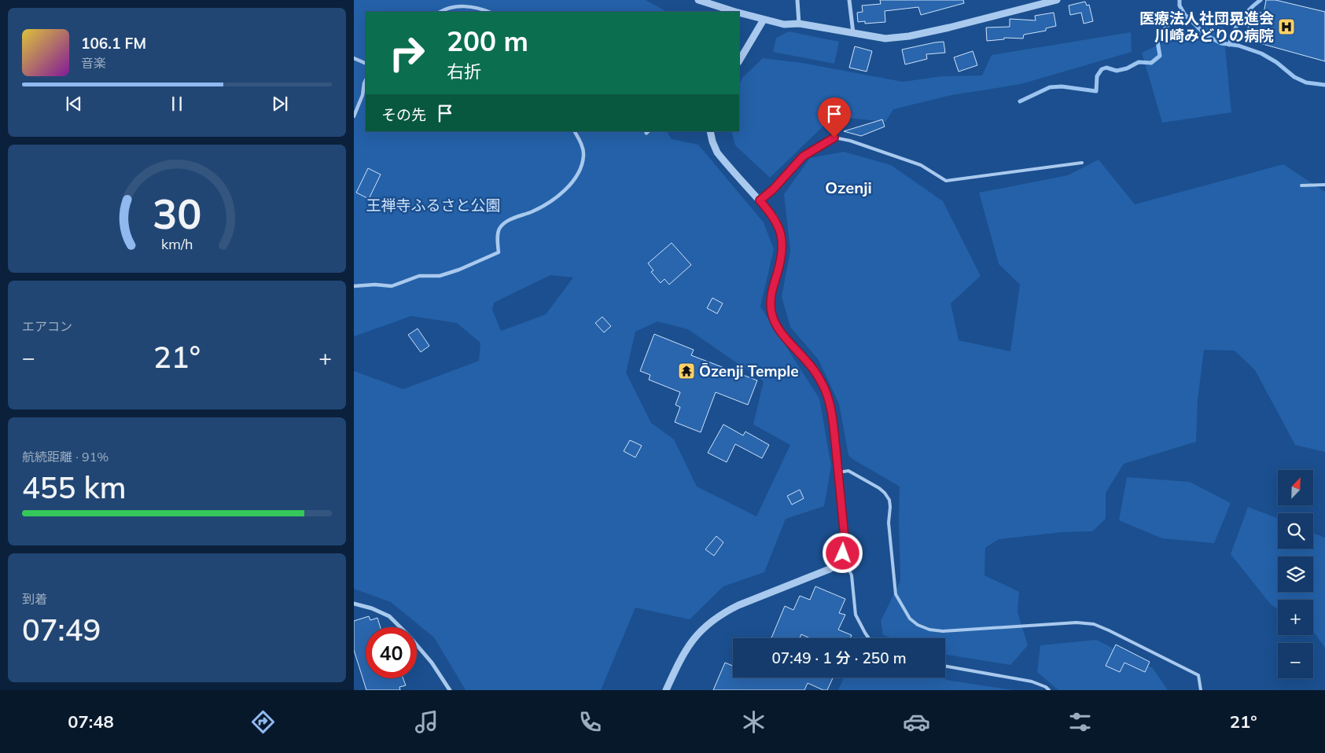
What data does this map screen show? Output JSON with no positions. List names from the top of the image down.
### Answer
{
  "districts": ["Ozenji"],
  "parks": ["王禅寺ふるさと公園"],
  "places": {
    "hospital": ["医療法人社団晃進会 川崎みどりの病院"],
    "temple": ["Ōzenji Temple"]
  },
  "north": "top right",
  "page": {
    "turn": ["200 m", "右折"],
    "song": ["106.1 FM", "音楽"],
    "then": "その先",
    "tile": [
      "エアコン",
      ["航続距離 · 91%", "455 km"],
      ["到着", "07:49"]
    ],
    "heat": ["−", "21°", "+"],
    "map_buttons": ["+", "−"],
    "limit": "40",
    "trip": "07:49 · 1 分 · 250 m",
    "tabs": ["07:48", "21°"],
    "gauge": ["30", "km/h"]
  }
}
